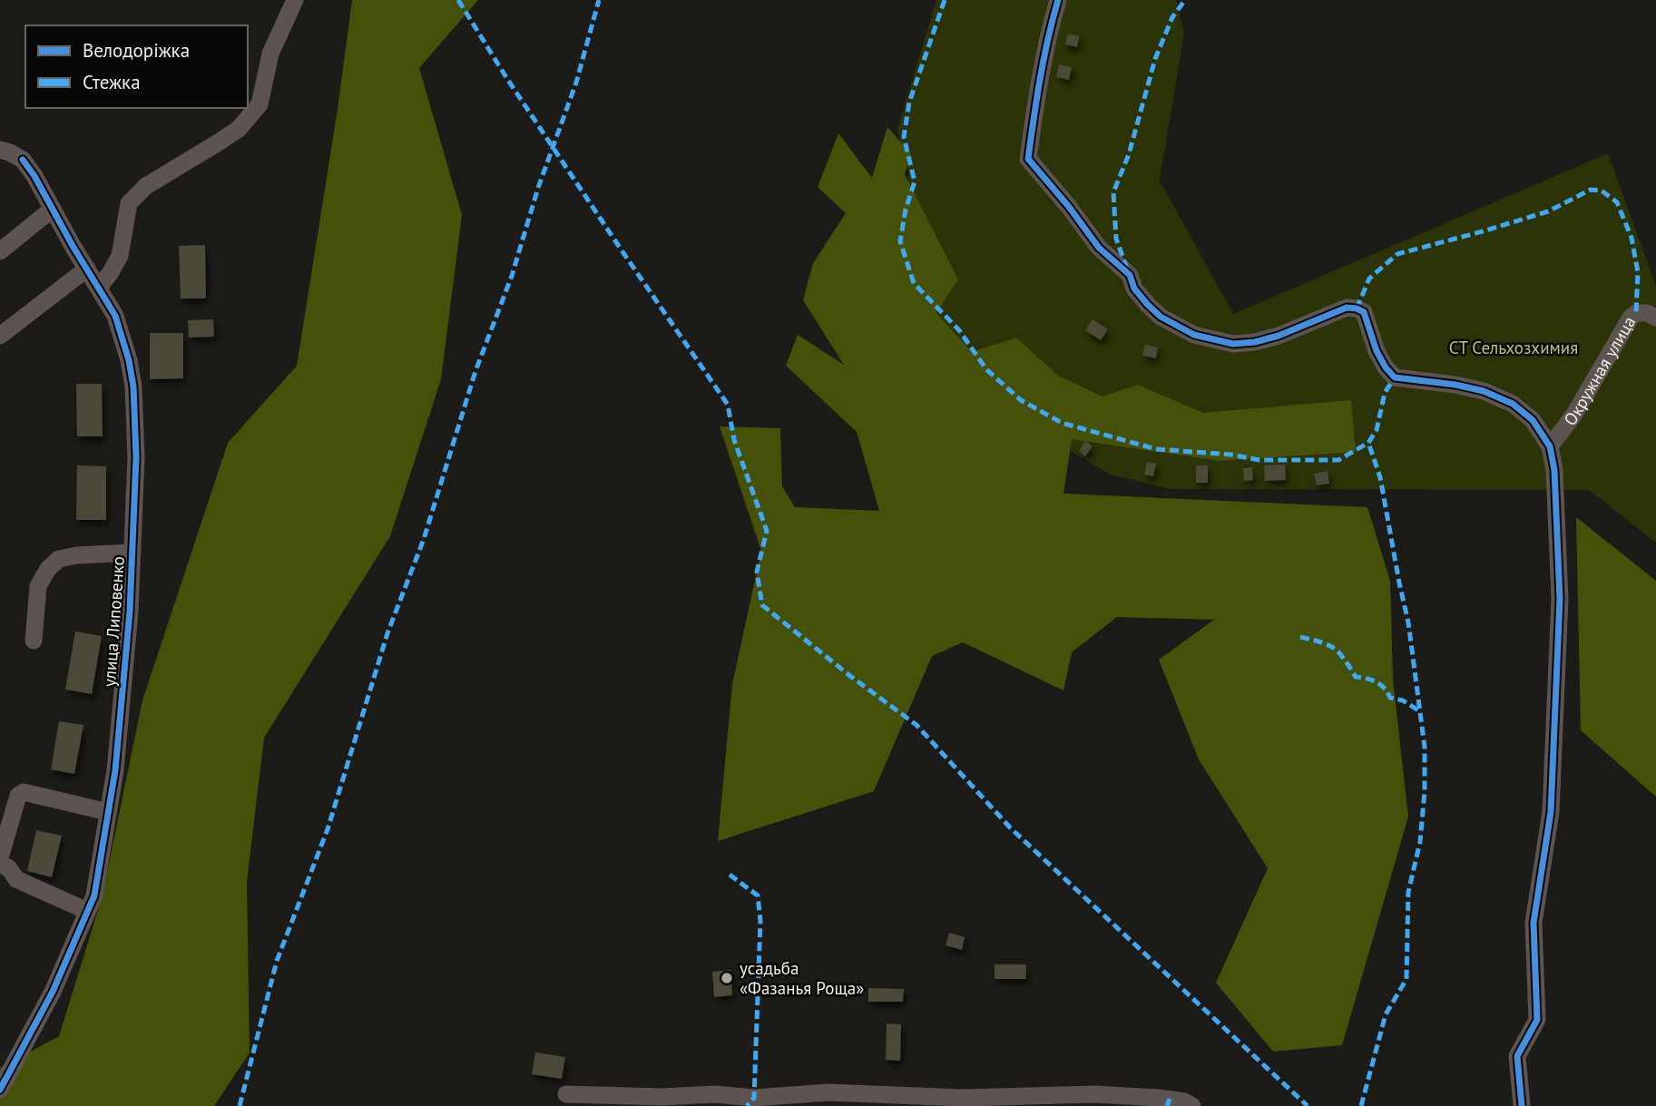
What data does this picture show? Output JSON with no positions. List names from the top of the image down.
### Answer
{
  "streets": {
    "street": ["Окружная улица", "улица Липовенко"]
  },
  "parks": ["СТ Сельхозхимия"],
  "places": ["усадьба «Фазанья Роща»"],
  "legend": ["Велодоріжка", "Стежка"]
}
